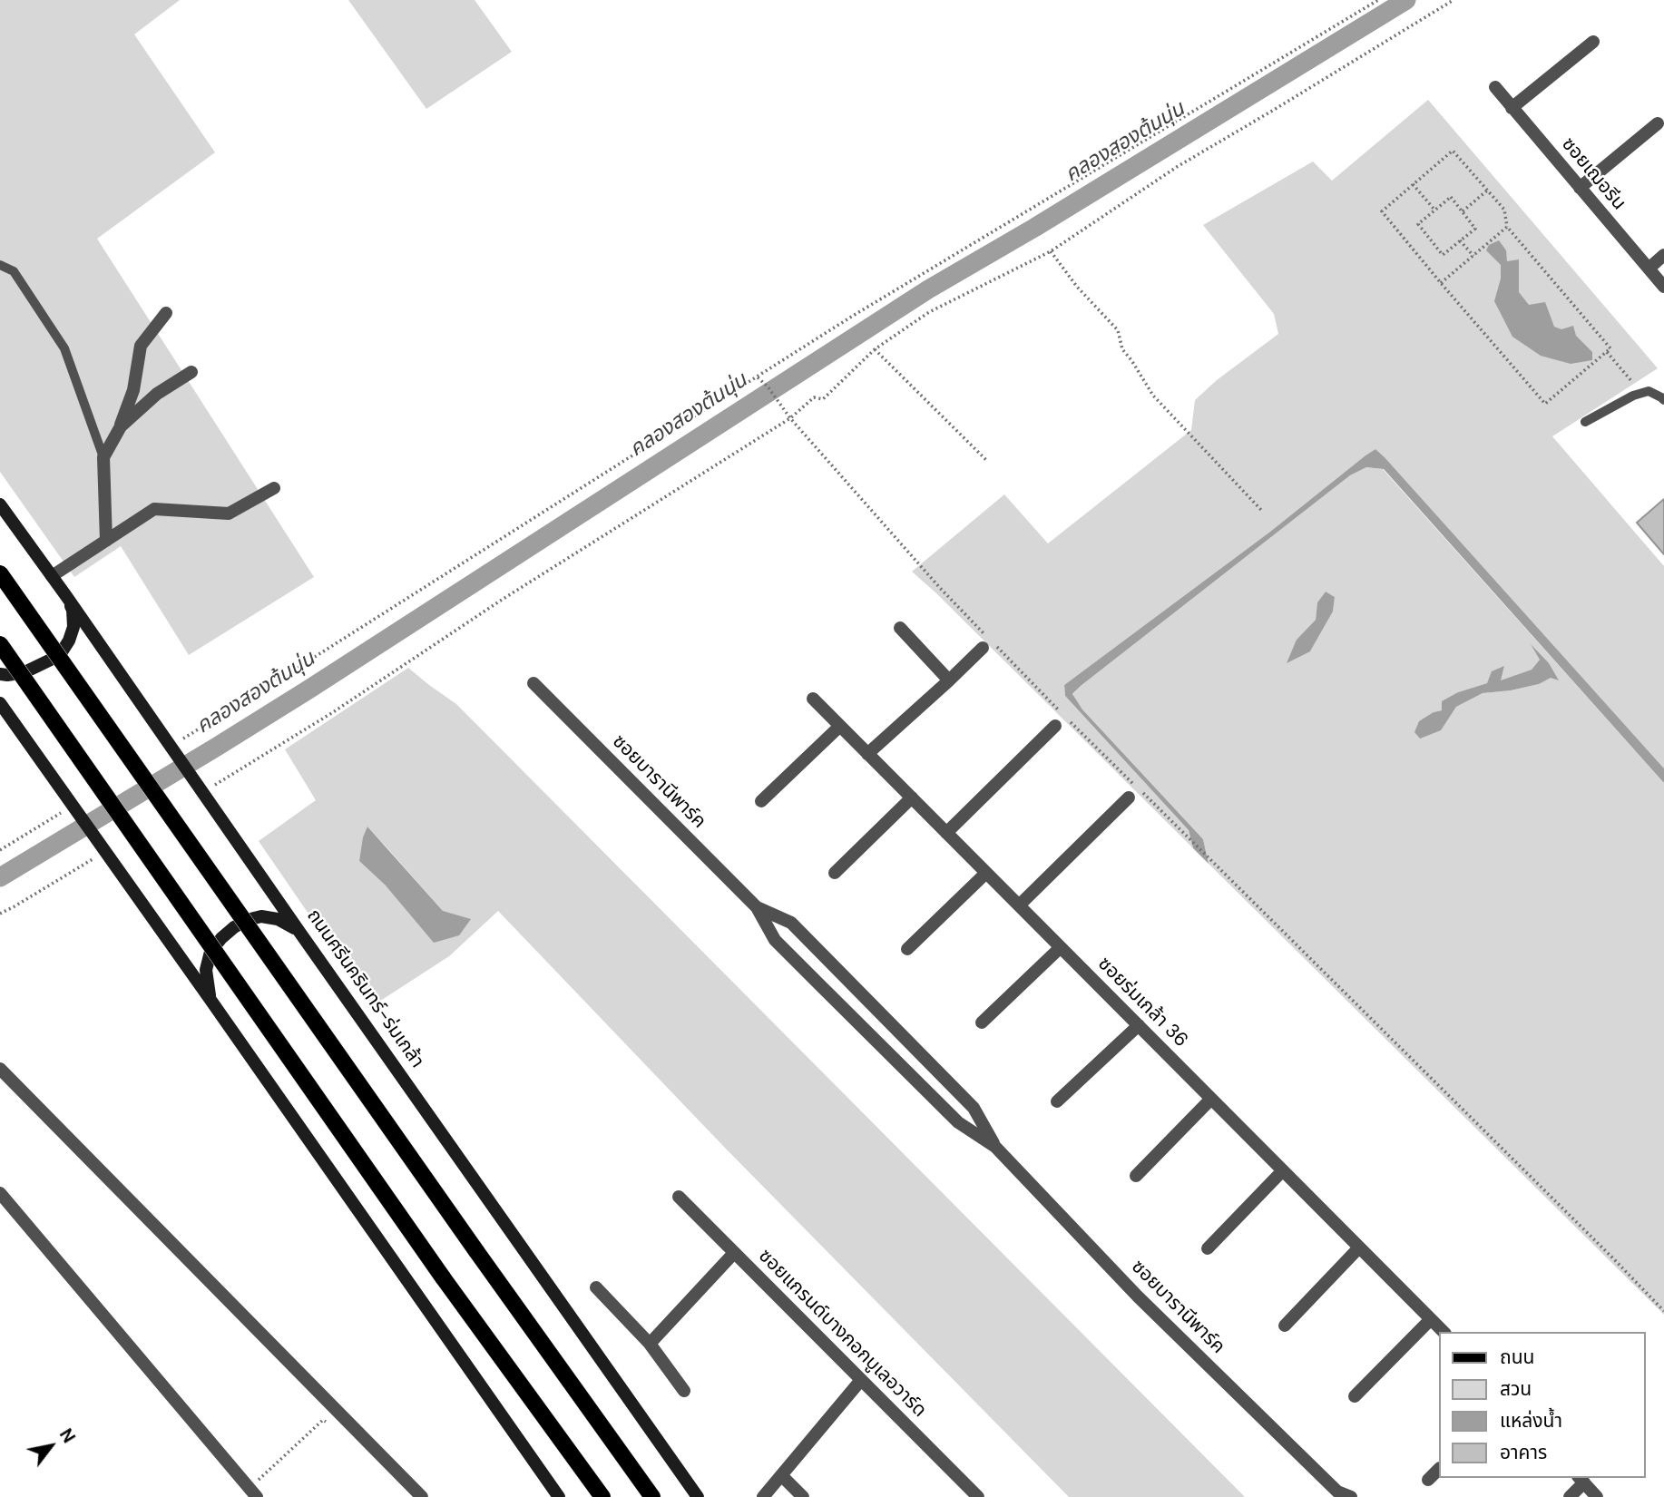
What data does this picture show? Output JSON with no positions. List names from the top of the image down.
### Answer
{
  "streets": {
    "main road": ["ถนนศรีนครินทร์-ร่มเกล้า"],
    "street": [
      "ซอยเฌอรีน",
      "ซอยบารานีพาร์ค",
      "ซอยร่มเกล้า 36",
      "ซอยแกรนด์บางกอกบูเลอวาร์ด"
    ]
  },
  "water": ["คลองสองต้นนุ่น"],
  "legend": [
    "ถนน",
    "สวน",
    "แหล่งน้ำ",
    "อาคาร"
  ],
  "north": "top right"
}
